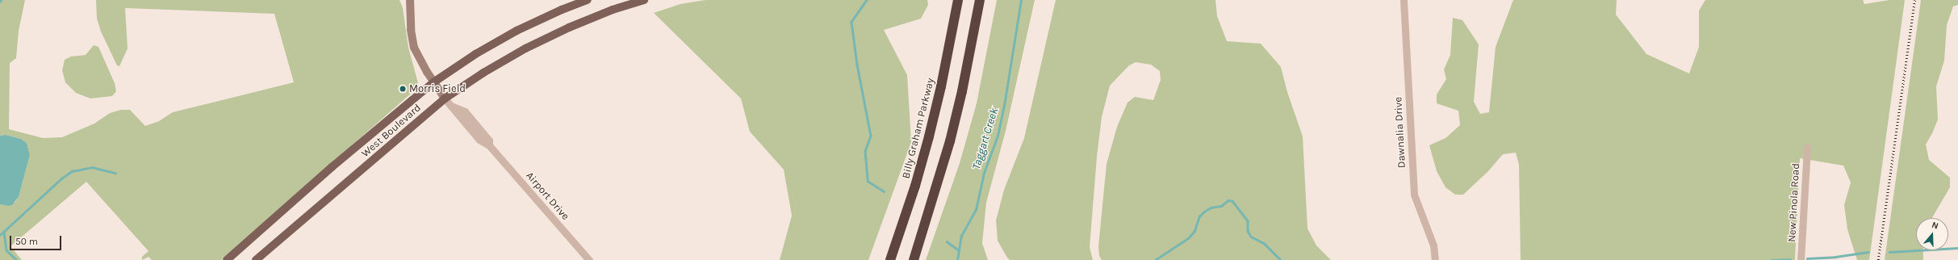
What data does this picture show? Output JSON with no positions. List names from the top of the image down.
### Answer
{
  "streets": {
    "highway": ["Billy Graham Parkway"],
    "main road": ["West Boulevard"],
    "street": ["Dawnalia Drive", "Airport Drive", "New Pinola Road"]
  },
  "crossings": [
    ["West Boulevard", "Airport Drive"]
  ],
  "water": ["Taggart Creek"],
  "places": ["Morris Field"],
  "scale_bar": "50 m",
  "north": "top"
}
